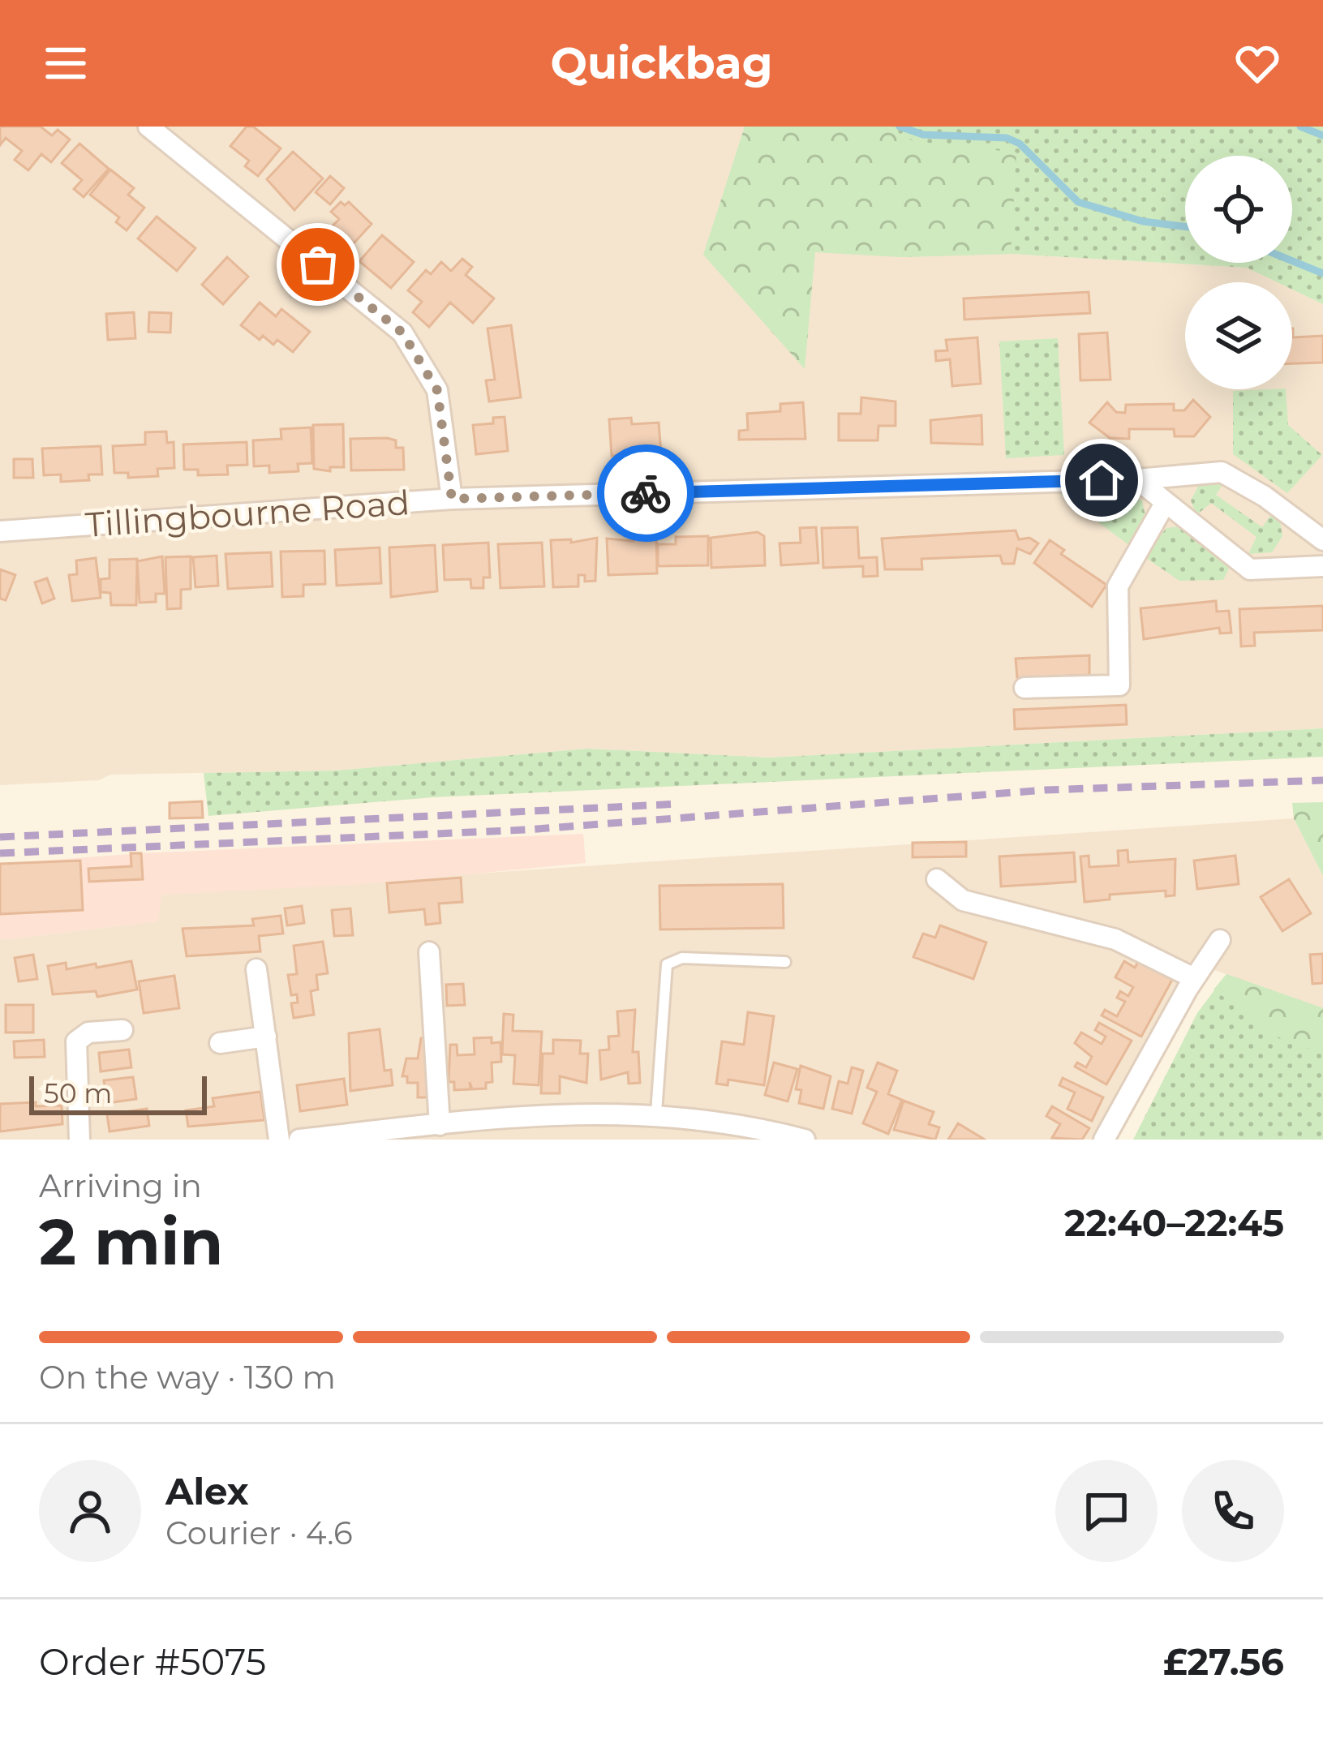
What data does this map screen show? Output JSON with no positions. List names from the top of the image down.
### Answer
{
  "streets": {
    "street": ["Tillingbourne Road"]
  },
  "scale_bar": "50 m",
  "page": {
    "header": "Quickbag",
    "scale": "50 m",
    "heading": ["2 min", "Arriving in", "22:40–22:45"],
    "panel": [
      "Alex",
      "Courier · 4.6",
      "Order #5075",
      "£27.56"
    ],
    "bar": "On the way · 130 m"
  }
}
